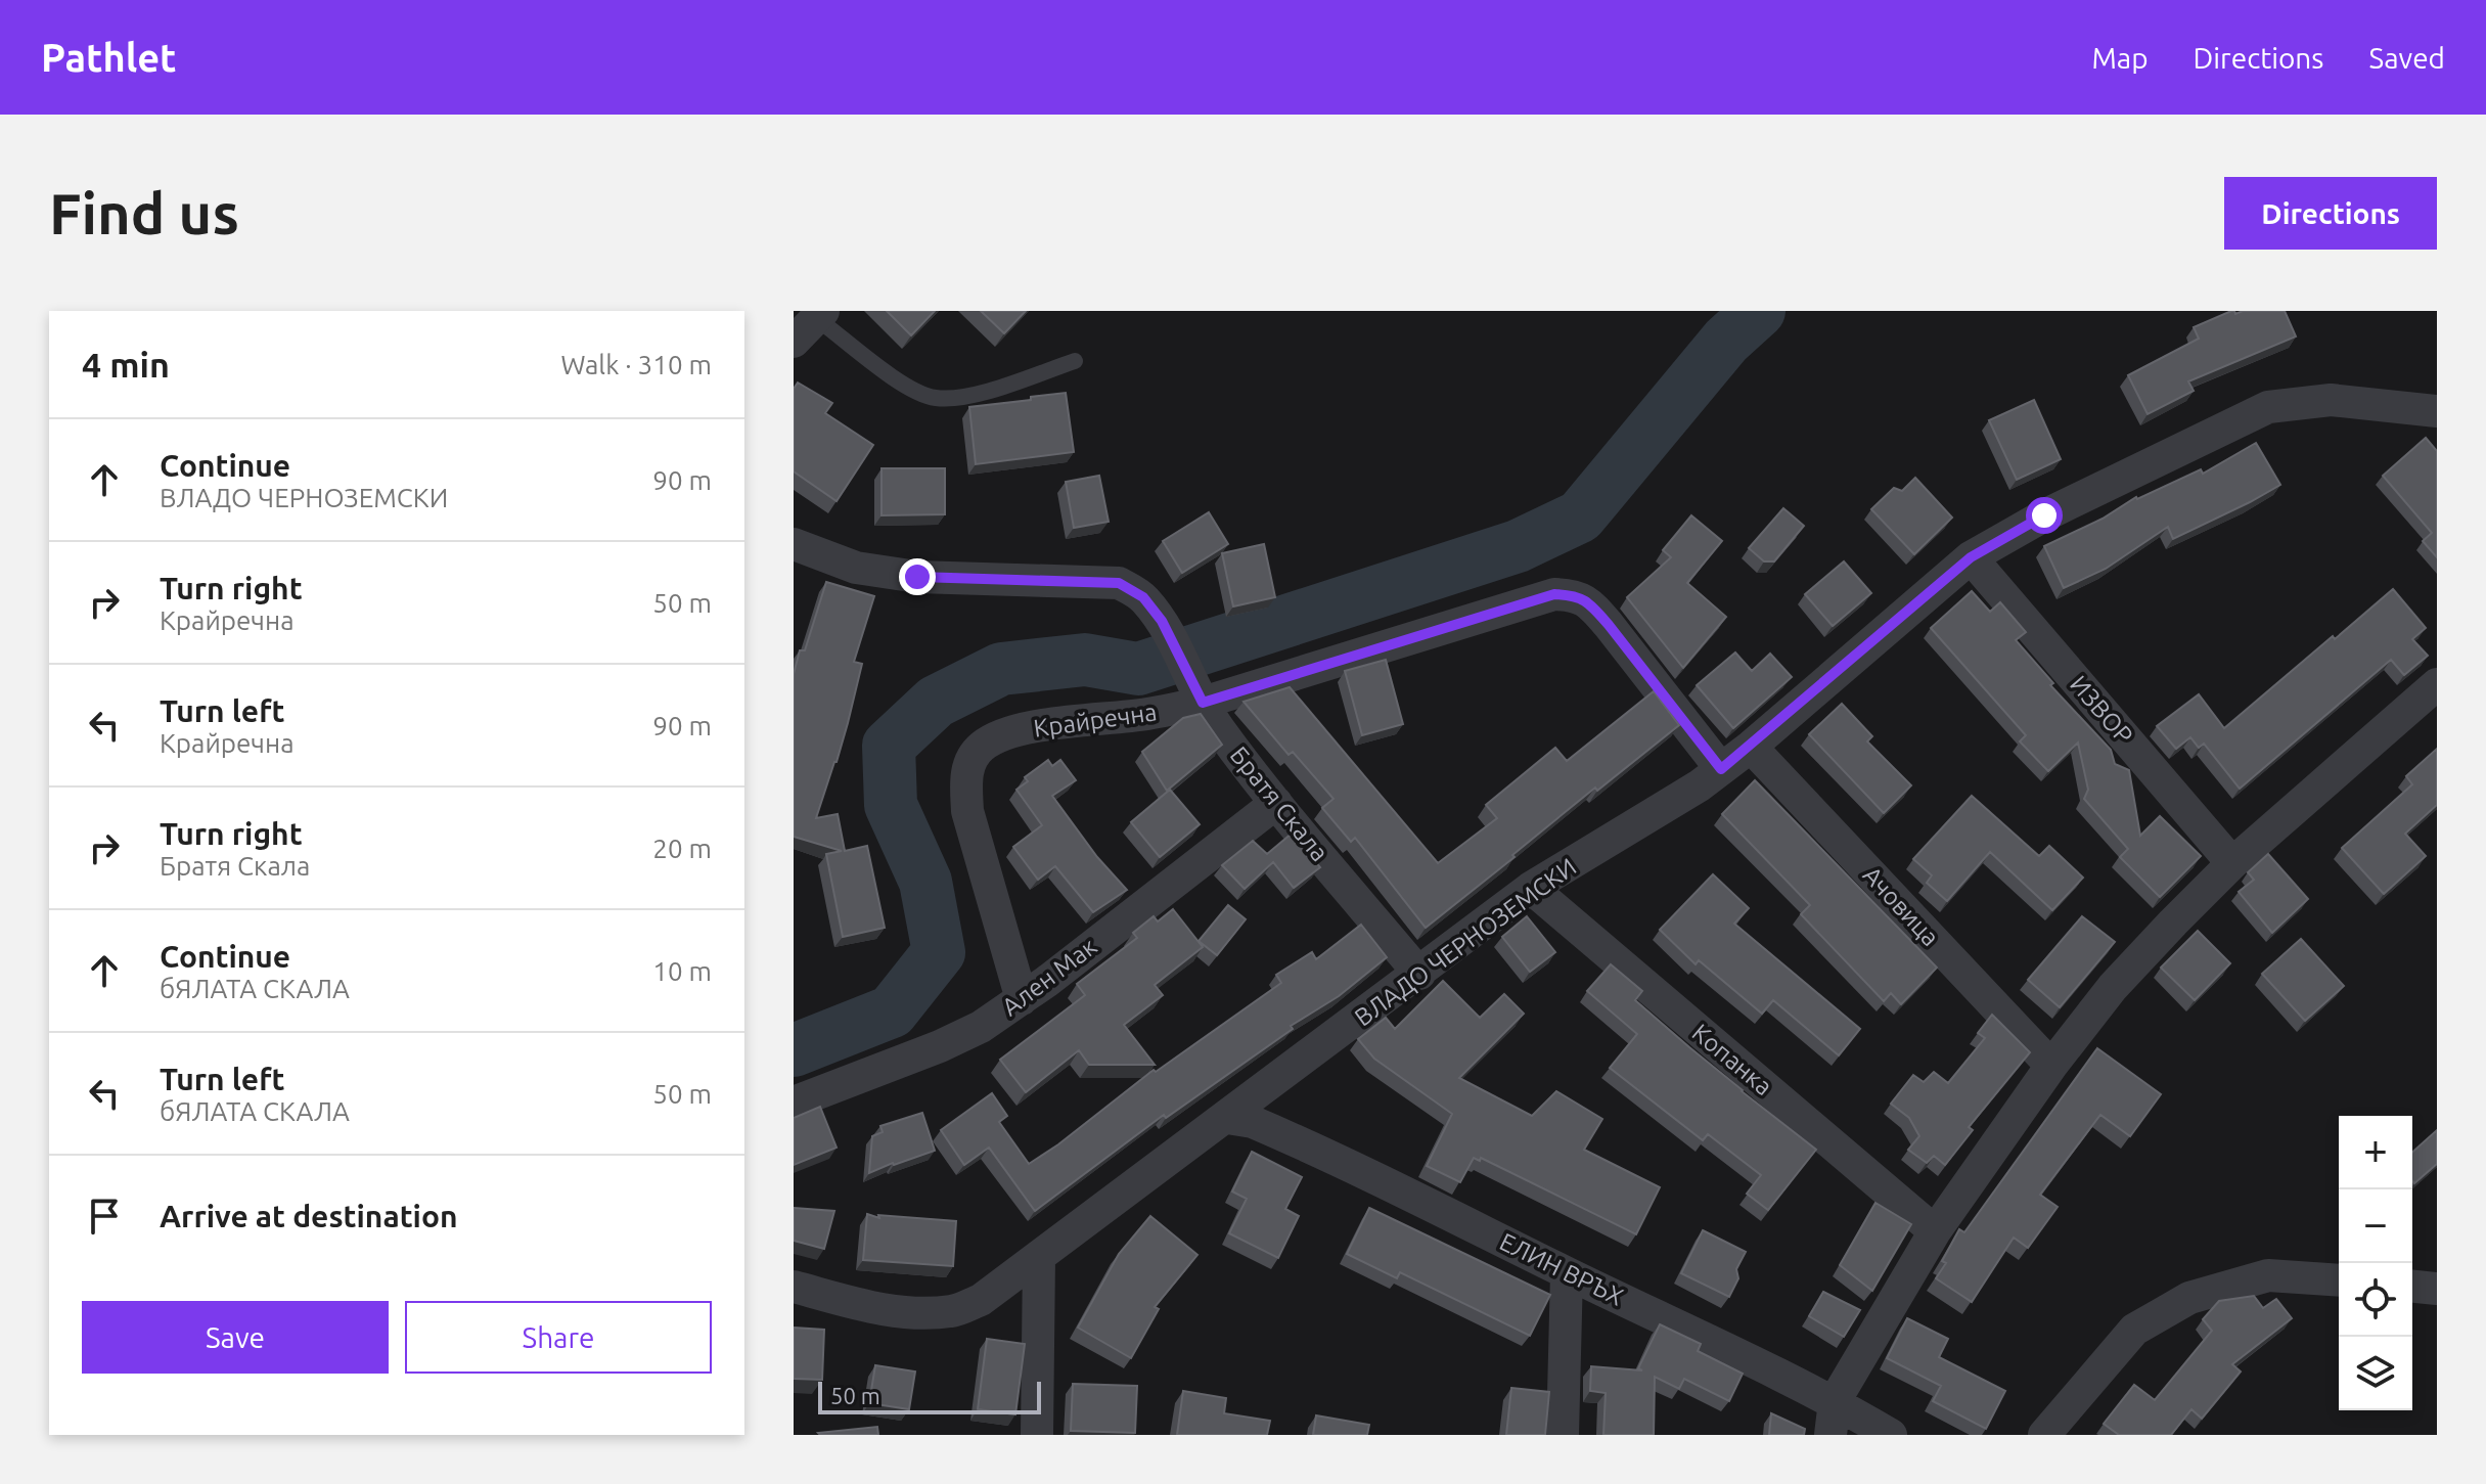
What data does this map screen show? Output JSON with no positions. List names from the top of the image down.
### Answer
{
  "streets": {
    "street": [
      "ИЗВОР",
      "Крайречна",
      "Братя Скала",
      "Ачовица",
      "ВЛАДО ЧЕРНОЗЕМСКИ",
      "Ален Мак",
      "Копанка",
      "ЕЛИН ВРЪХ"
    ]
  },
  "crossings": [
    ["ИЗВОР", "ВЛАДО ЧЕРНОЗЕМСКИ"],
    ["Крайречна", "Братя Скала"],
    ["Крайречна", "ВЛАДО ЧЕРНОЗЕМСКИ"],
    ["Крайречна", "Ален Мак"],
    ["Братя Скала", "ВЛАДО ЧЕРНОЗЕМСКИ"],
    ["Братя Скала", "Ален Мак"],
    ["Ачовица", "ВЛАДО ЧЕРНОЗЕМСКИ"],
    ["ВЛАДО ЧЕРНОЗЕМСКИ", "Копанка"],
    ["ВЛАДО ЧЕРНОЗЕМСКИ", "ЕЛИН ВРЪХ"]
  ],
  "scale_bar": "50 m",
  "page": {
    "header": "Pathlet",
    "nav": ["Map", "Directions", "Saved"],
    "buttons": [
      "Directions",
      ["Save", "Share"]
    ],
    "title": "Find us",
    "heading": ["4 min", "Walk · 310 m"],
    "list": [
      ["Continue", "ВЛАДО ЧЕРНОЗЕМСКИ", "90 m"],
      ["Turn right", "Крайречна", "50 m"],
      ["Turn left", "Крайречна", "90 m"],
      ["Turn right", "Братя Скала", "20 m"],
      ["Continue", "бЯЛАТА СКАЛА", "10 m"],
      ["Turn left", "бЯЛАТА СКАЛА", "50 m"],
      "Arrive at destination"
    ],
    "map_buttons": ["+", "−"],
    "scale": "50 m"
  }
}
